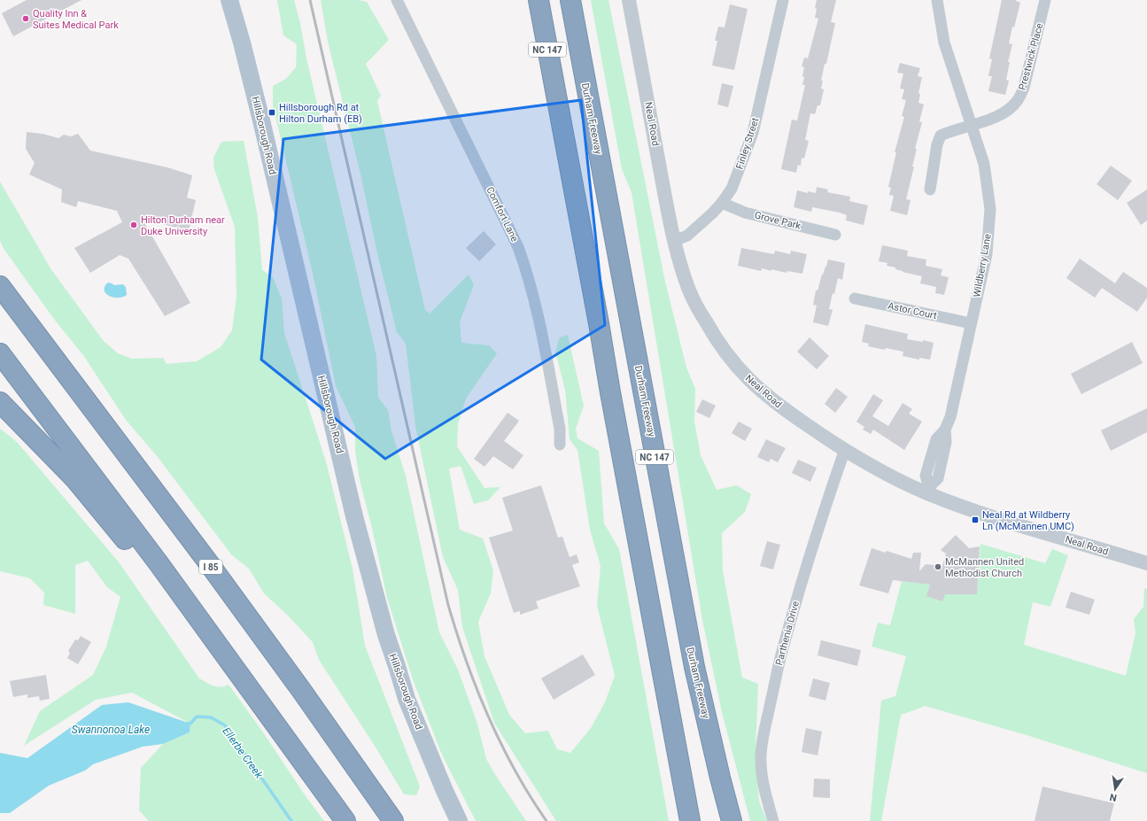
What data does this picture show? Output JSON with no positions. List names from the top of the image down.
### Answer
{
  "streets": {
    "highway": ["NC 147", "Durham Freeway", "I 85"],
    "main road": ["Hillsborough Road"],
    "street": [
      "Prestwick Place",
      "Neal Road",
      "Finley Street",
      "Comfort Lane",
      "Grove Park",
      "Wildberry Lane",
      "Astor Court",
      "Parthenia Drive"
    ]
  },
  "crossings": [
    ["Prestwick Place", "Wildberry Lane"],
    ["Neal Road", "Finley Street"],
    ["Neal Road", "Wildberry Lane"],
    ["Neal Road", "Parthenia Drive"],
    ["Finley Street", "Grove Park"],
    ["Wildberry Lane", "Astor Court"]
  ],
  "water": ["Swannonoa Lake", "Ellerbe Creek"],
  "places": {
    "other": ["Quality Inn & Suites Medical Park", "Hilton Durham near Duke University", "McMannen United Methodist Church"],
    "transit": ["Hillsborough Rd at Hilton Durham (EB)", "Neal Rd at Wildberry Ln (McMannen UMC)"]
  },
  "north": "bottom"
}
